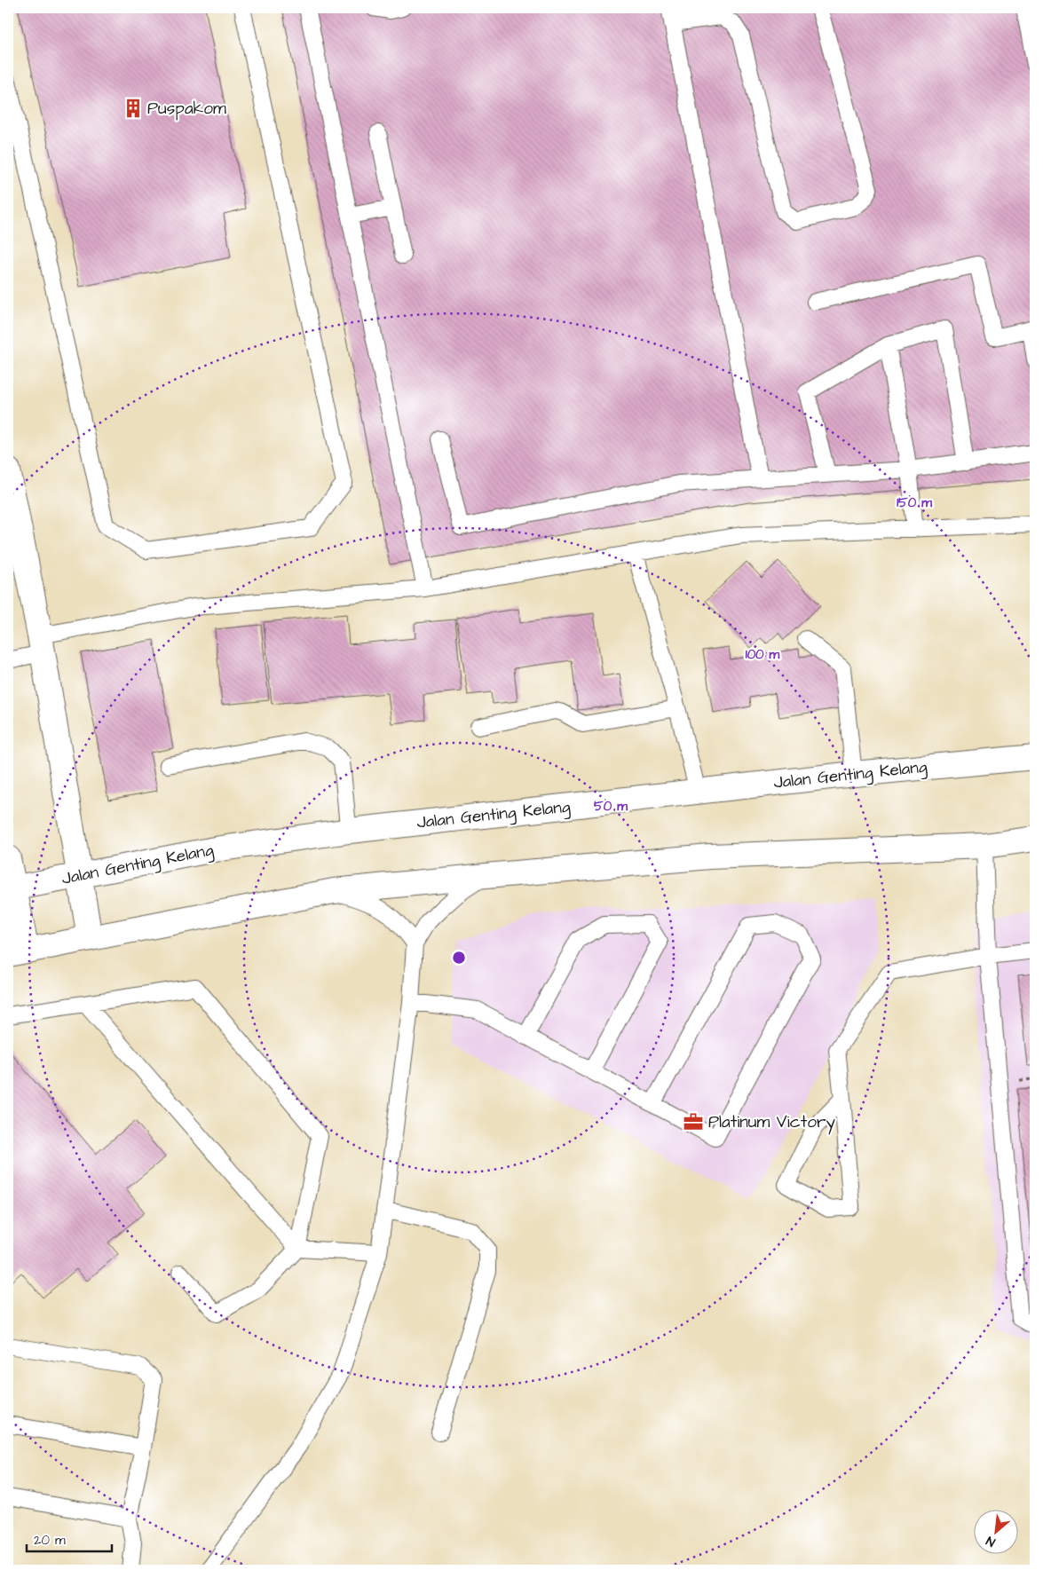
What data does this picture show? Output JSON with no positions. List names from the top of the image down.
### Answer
{
  "streets": {
    "main road": ["Jalan Genting Kelang"]
  },
  "places": {
    "building": ["Puspakom"],
    "office": ["Platinum Victory"]
  },
  "scale_bar": "20 m",
  "north": "bottom left",
  "rings": ["150 m", "100 m", "50 m"]
}
